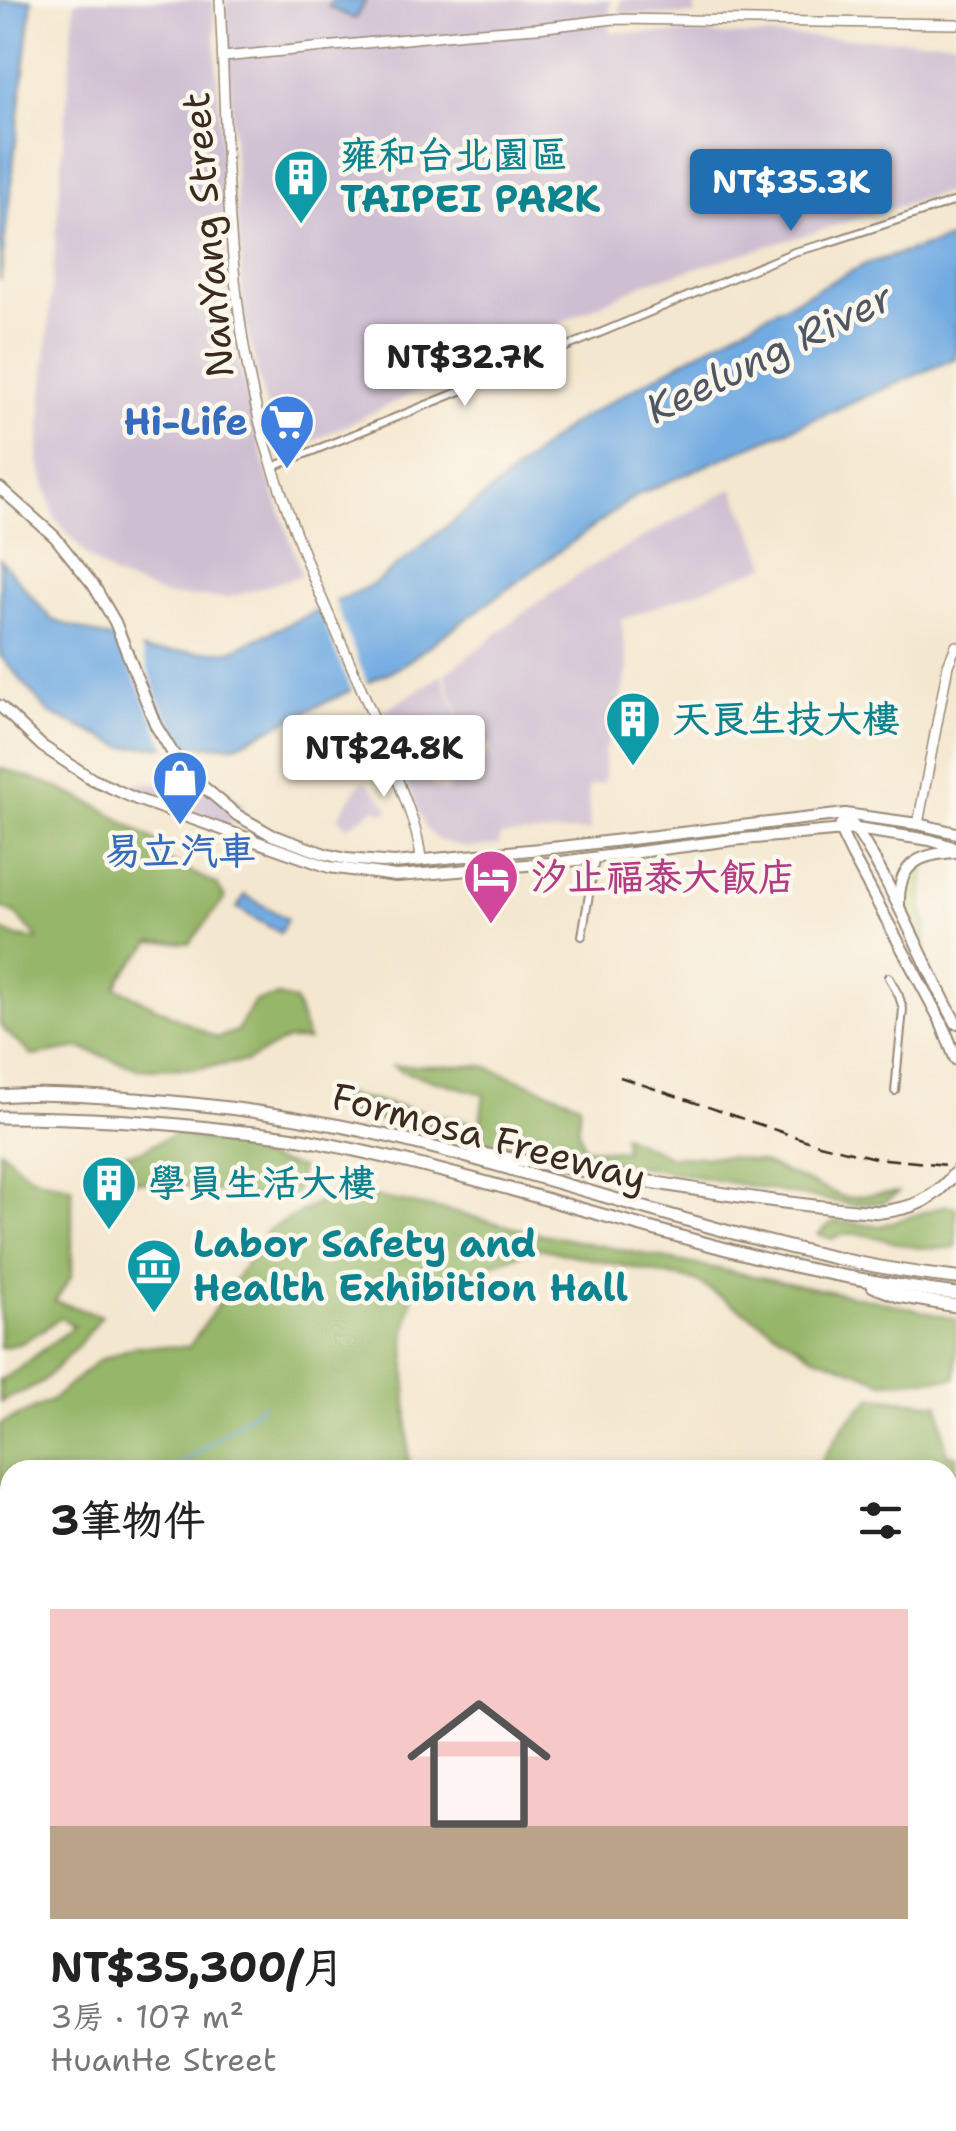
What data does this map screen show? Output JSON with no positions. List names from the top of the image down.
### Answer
{
  "streets": {
    "highway": ["Formosa Freeway"],
    "street": ["NanYang Street"]
  },
  "water": ["Keelung River"],
  "places": {
    "building": ["雍和台北園區 TAIPEI PARK", "天良生技大樓", "學員生活大樓"],
    "supermarket": ["Hi-Life"],
    "shop": ["易立汽車"],
    "hotel": ["汐止福泰大飯店"],
    "museum": ["Labor Safety and Health Exhibition Hall"]
  },
  "page": {
    "price": ["NT$35.3K", "NT$32.7K", "NT$24.8K"],
    "heading": "3筆物件",
    "list": [
      {
        "name": "NT$35,300/月",
        "note": "3房 · 107 m² · HuanHe Street"
      }
    ]
  }
}
